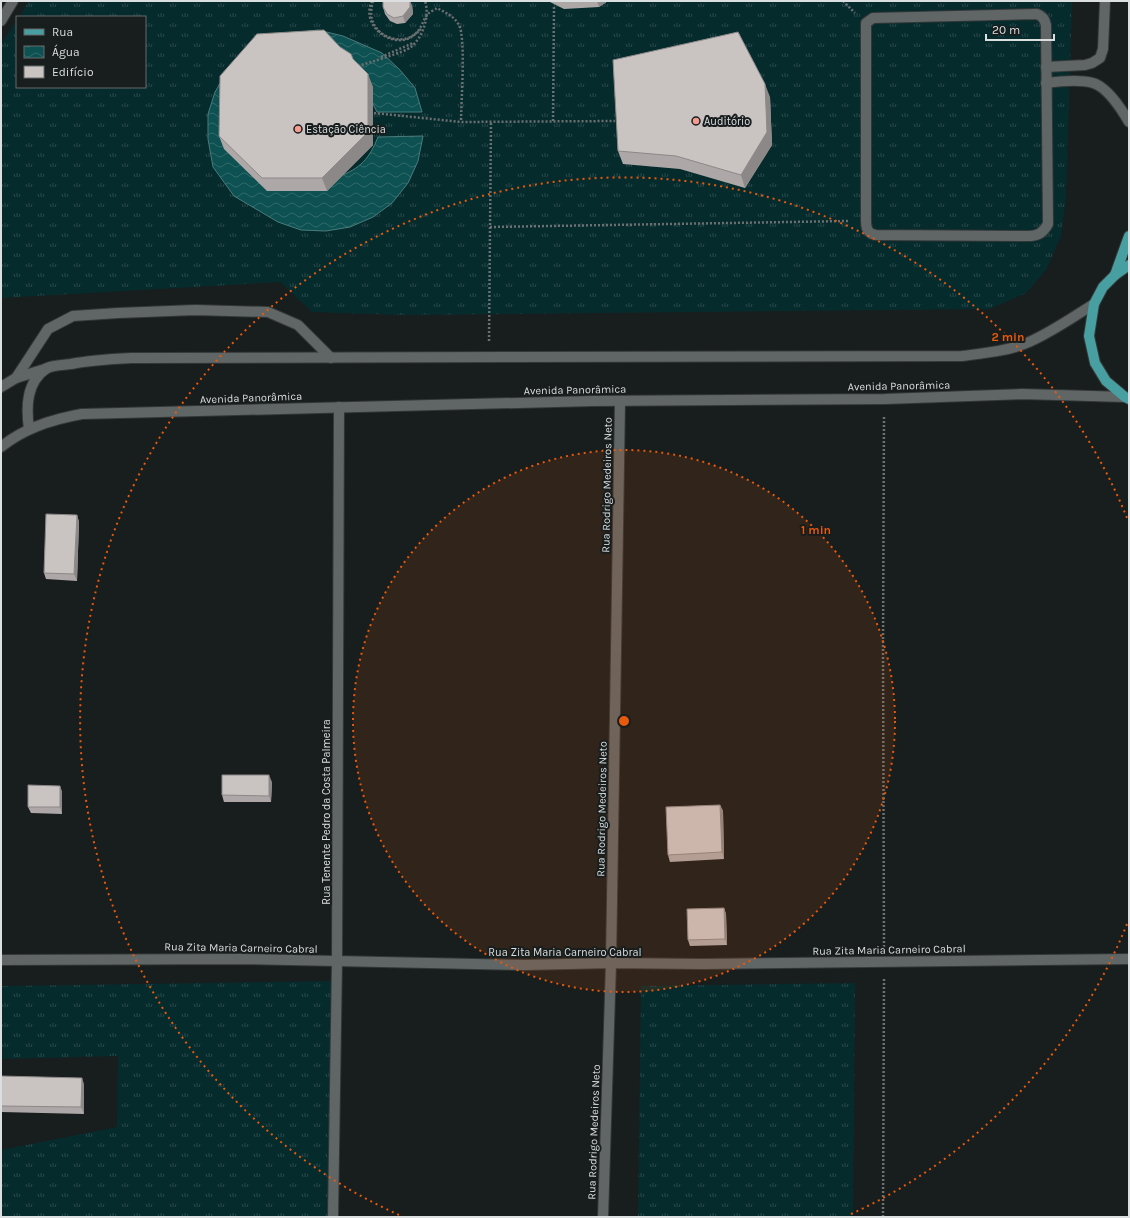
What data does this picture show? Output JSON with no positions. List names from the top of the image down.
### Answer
{
  "streets": {
    "street": [
      "Avenida Panorâmica",
      "Rua Rodrigo Medeiros Neto",
      "Rua Tenente Pedro da Costa Palmeira",
      "Rua Zita Maria Carneiro Cabral"
    ]
  },
  "crossings": [
    ["Avenida Panorâmica", "Rua Rodrigo Medeiros Neto"],
    ["Avenida Panorâmica", "Rua Tenente Pedro da Costa Palmeira"],
    ["Rua Rodrigo Medeiros Neto", "Rua Zita Maria Carneiro Cabral"],
    ["Rua Tenente Pedro da Costa Palmeira", "Rua Zita Maria Carneiro Cabral"]
  ],
  "places": ["Auditório", "Estação Ciência"],
  "legend": ["Rua", "Água", "Edifício"],
  "scale_bar": "20 m",
  "rings": ["2 min", "1 min"]
}
